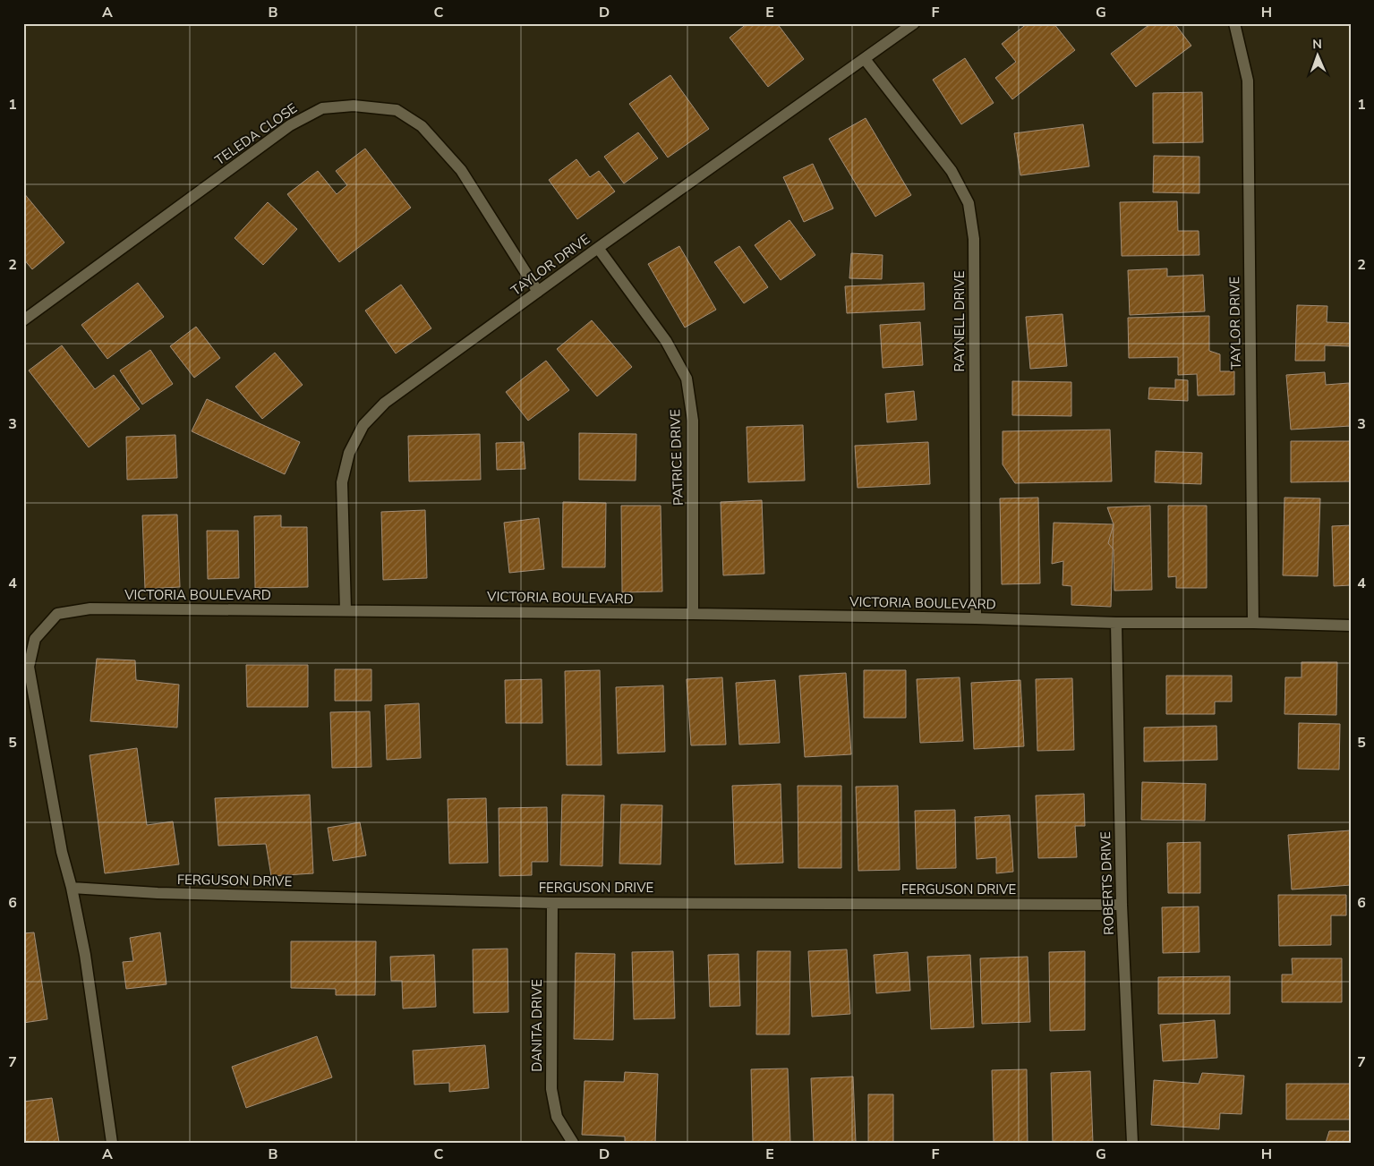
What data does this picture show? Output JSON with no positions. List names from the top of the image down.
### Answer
{
  "streets": {
    "street": [
      "TELEDA CLOSE",
      "TAYLOR DRIVE",
      "RAYNELL DRIVE",
      "PATRICE DRIVE",
      "VICTORIA BOULEVARD",
      "FERGUSON DRIVE",
      "ROBERTS DRIVE",
      "DANITA DRIVE"
    ]
  },
  "crossings": [
    ["TELEDA CLOSE", "TAYLOR DRIVE"],
    ["TAYLOR DRIVE", "RAYNELL DRIVE"],
    ["TAYLOR DRIVE", "PATRICE DRIVE"],
    ["TAYLOR DRIVE", "VICTORIA BOULEVARD"],
    ["RAYNELL DRIVE", "VICTORIA BOULEVARD"],
    ["PATRICE DRIVE", "VICTORIA BOULEVARD"],
    ["VICTORIA BOULEVARD", "FERGUSON DRIVE"],
    ["VICTORIA BOULEVARD", "ROBERTS DRIVE"],
    ["FERGUSON DRIVE", "ROBERTS DRIVE"],
    ["FERGUSON DRIVE", "DANITA DRIVE"]
  ],
  "north": "top",
  "grid": {
    "columns": [
      "A",
      "B",
      "C",
      "D",
      "E",
      "F",
      "G",
      "H"
    ],
    "rows": [
      "1",
      "2",
      "3",
      "4",
      "5",
      "6",
      "7"
    ]
  }
}
